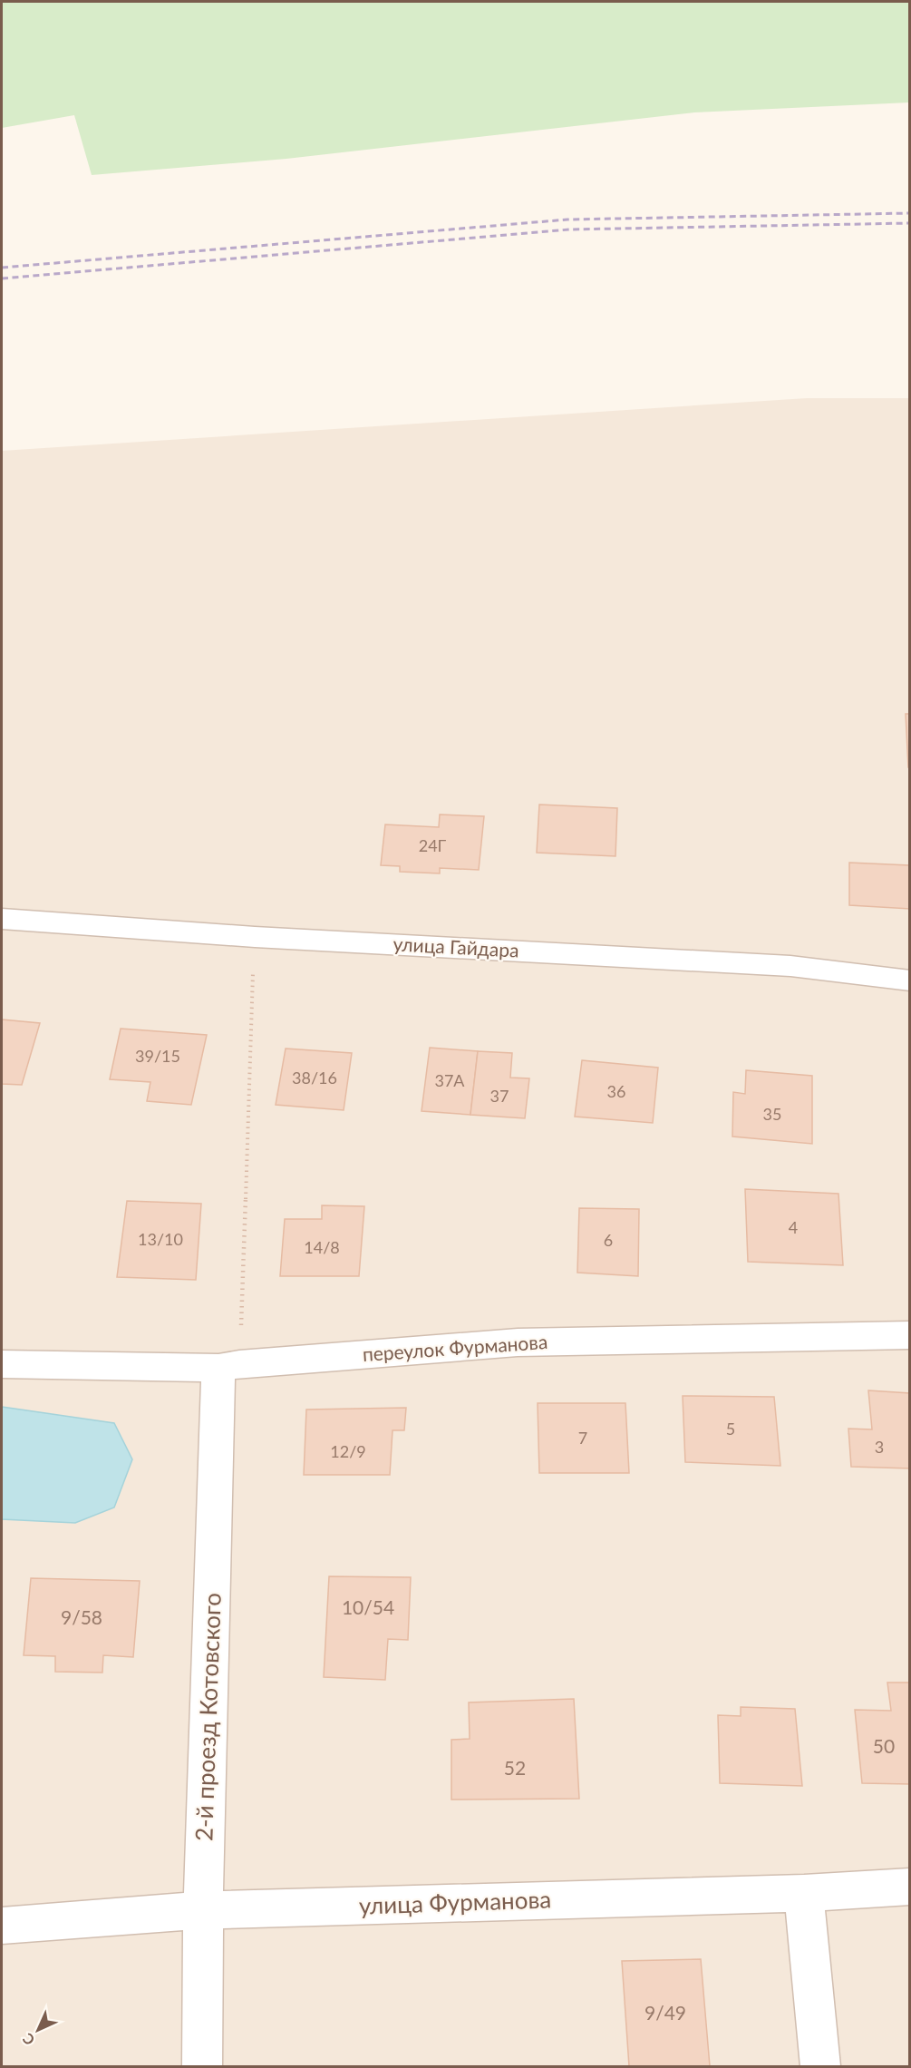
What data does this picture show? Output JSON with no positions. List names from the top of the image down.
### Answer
{
  "streets": {
    "street": [
      "улица Гайдара",
      "переулок Фурманова",
      "2-й проезд Котовского",
      "улица Фурманова"
    ]
  },
  "crossings": [
    ["переулок Фурманова", "2-й проезд Котовского"],
    ["2-й проезд Котовского", "улица Фурманова"]
  ],
  "house_numbers": [
    "24Г",
    "39/15",
    "38/16",
    "37А",
    "36",
    "37",
    "35",
    "4",
    "13/10",
    "6",
    "14/8",
    "5",
    "7",
    "3",
    "12/9",
    "10/54",
    "9/58",
    "50",
    "52",
    "9/49"
  ],
  "north": "bottom left"
}
